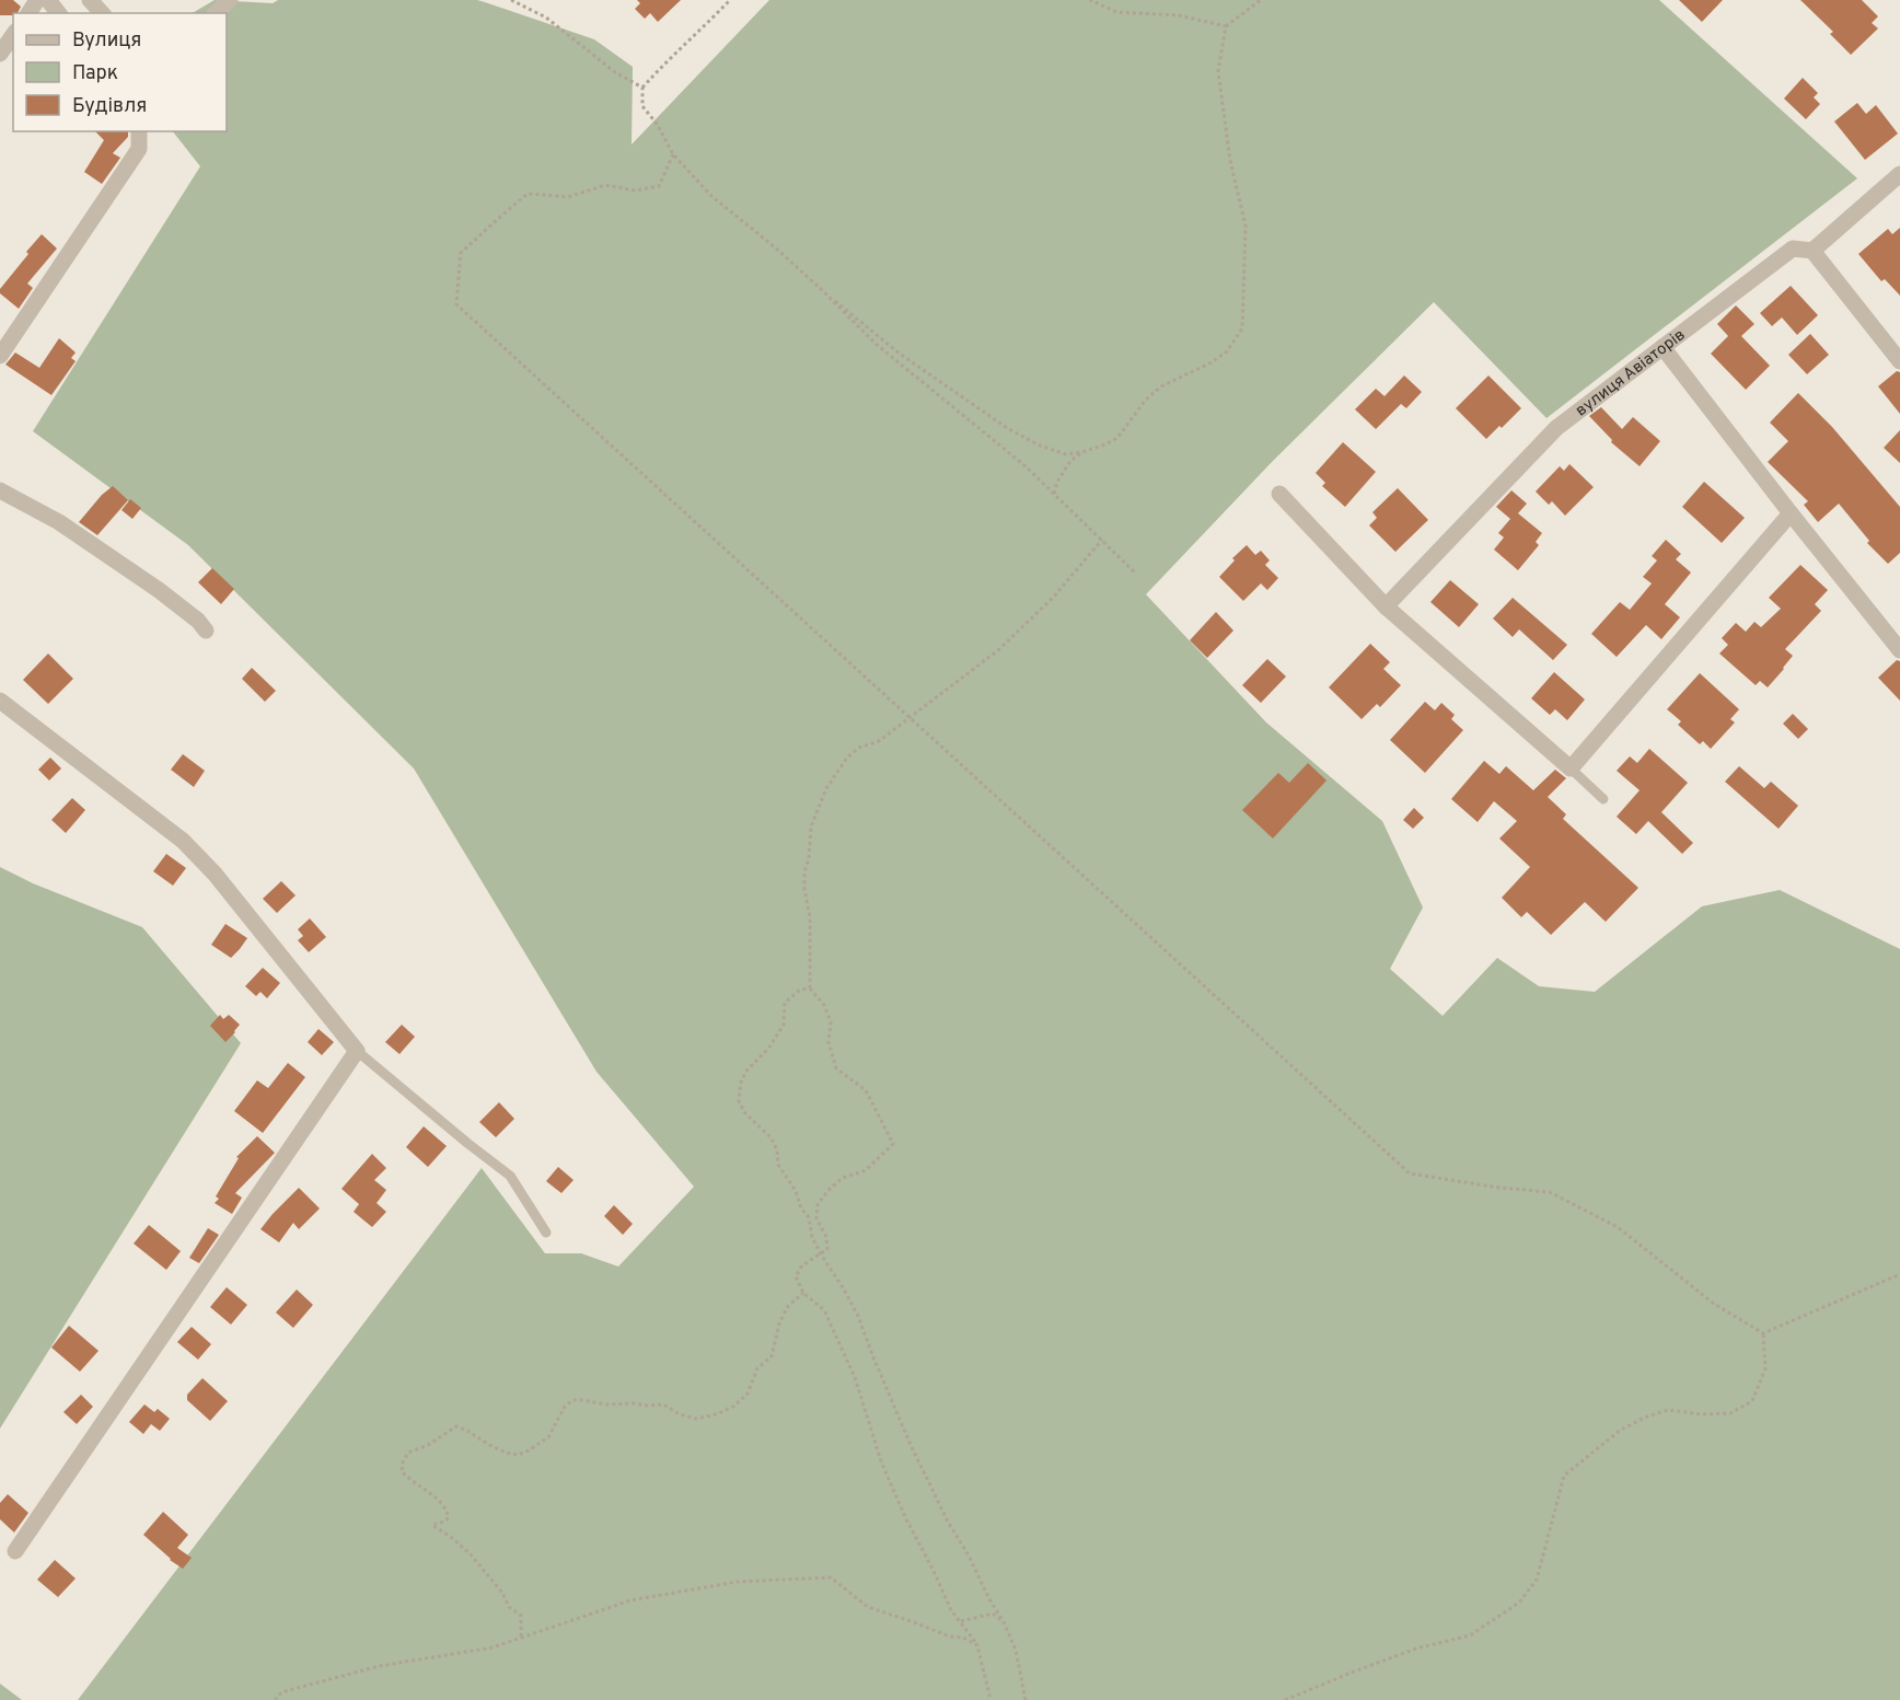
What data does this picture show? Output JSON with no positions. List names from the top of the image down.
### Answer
{
  "streets": {
    "street": ["вулиця Авіаторів"]
  },
  "legend": ["Вулиця", "Парк", "Будівля"]
}
